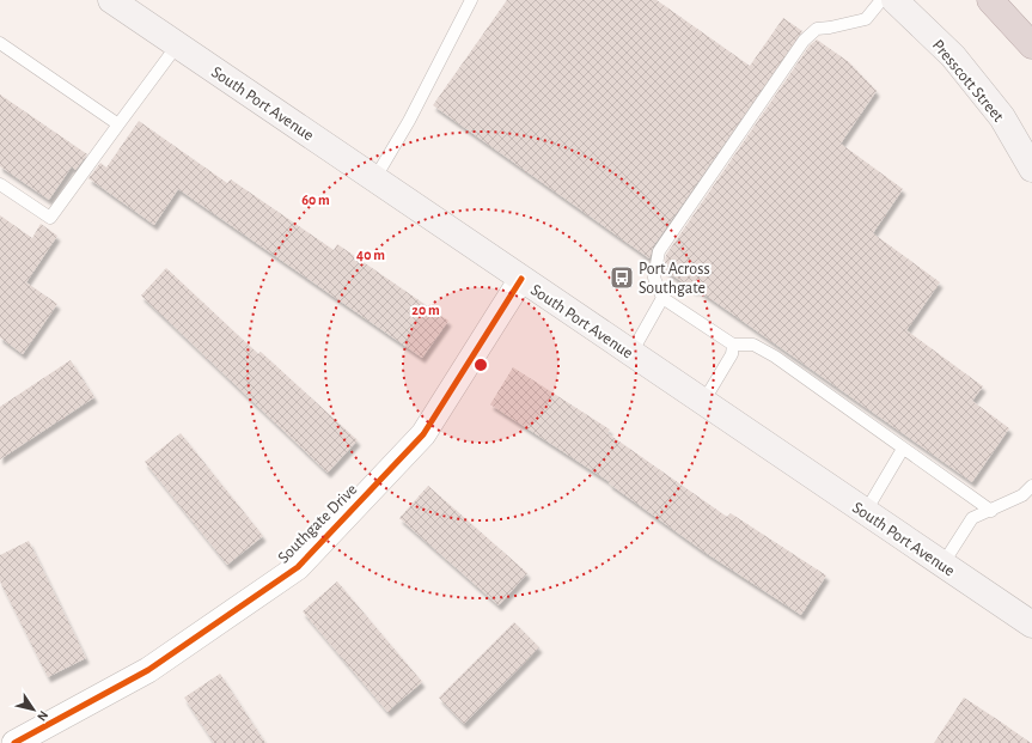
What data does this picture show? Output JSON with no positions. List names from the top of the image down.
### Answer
{
  "streets": {
    "main road": ["Presscott Street", "South Port Avenue"],
    "street": ["Southgate Drive"]
  },
  "crossings": [
    ["South Port Avenue", "Southgate Drive"]
  ],
  "places": {
    "bus stop": ["Port Across Southgate"]
  },
  "north": "bottom right",
  "rings": ["60 m", "40 m", "20 m"]
}
